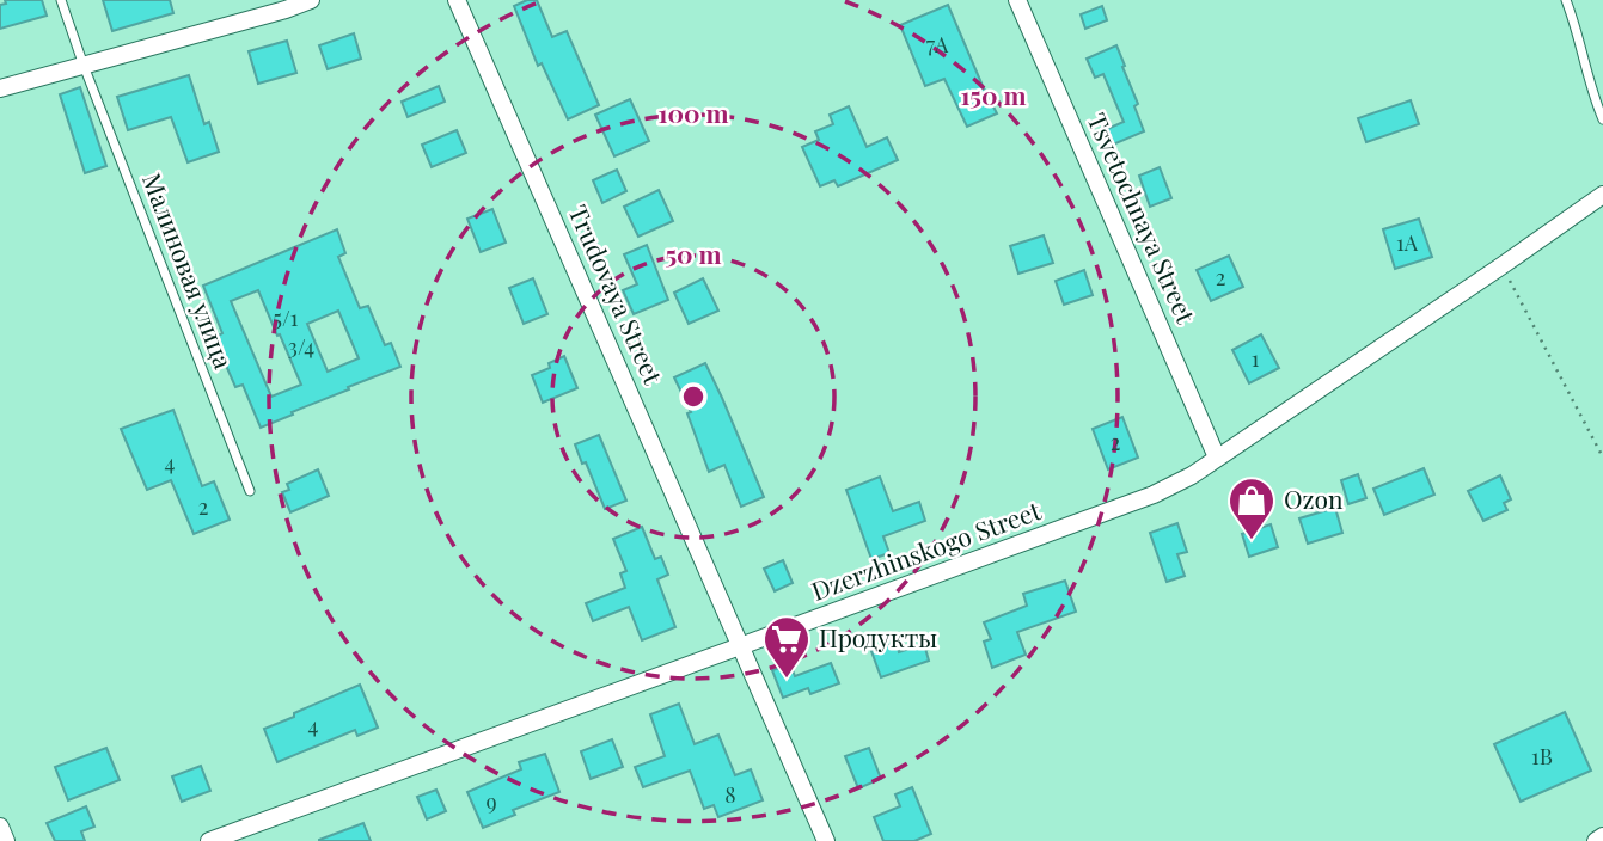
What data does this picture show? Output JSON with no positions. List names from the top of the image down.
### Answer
{
  "streets": {
    "street": ["Tsvetochnaya Street", "Trudovaya Street", "Dzerzhinskogo Street"],
    "lane": ["Малиновая улица"]
  },
  "crossings": [
    ["Tsvetochnaya Street", "Dzerzhinskogo Street"],
    ["Trudovaya Street", "Dzerzhinskogo Street"]
  ],
  "places": {
    "shop": ["Ozon"],
    "supermarket": ["Продукты"]
  },
  "house_numbers": [
    "7А",
    "1А",
    "2",
    "5/1",
    "3/4",
    "1",
    "2",
    "4",
    "2",
    "4",
    "1В",
    "8",
    "9"
  ],
  "rings": ["150 m", "100 m", "50 m"]
}
